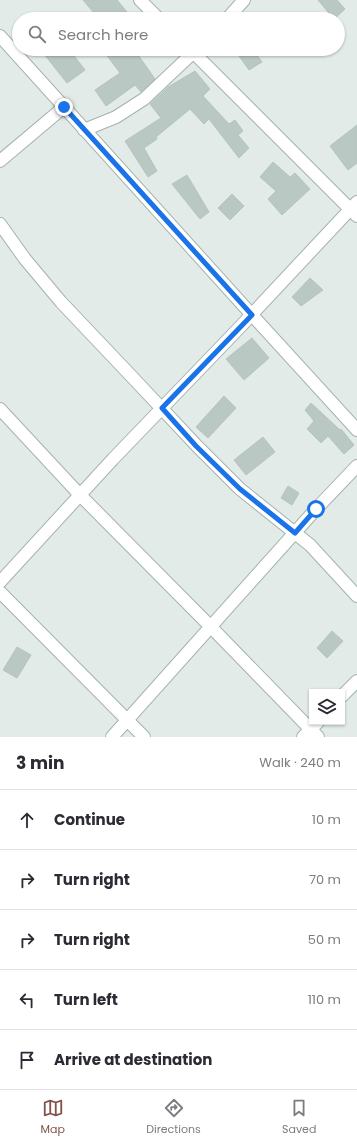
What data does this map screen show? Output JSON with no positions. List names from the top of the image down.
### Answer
{
  "page": {
    "search": "Search here",
    "heading": ["3 min", "Walk · 240 m"],
    "list": [
      ["Continue", "10 m"],
      ["Turn right", "70 m"],
      ["Turn right", "50 m"],
      ["Turn left", "110 m"],
      "Arrive at destination"
    ],
    "nav": ["Map", "Directions", "Saved"]
  }
}
